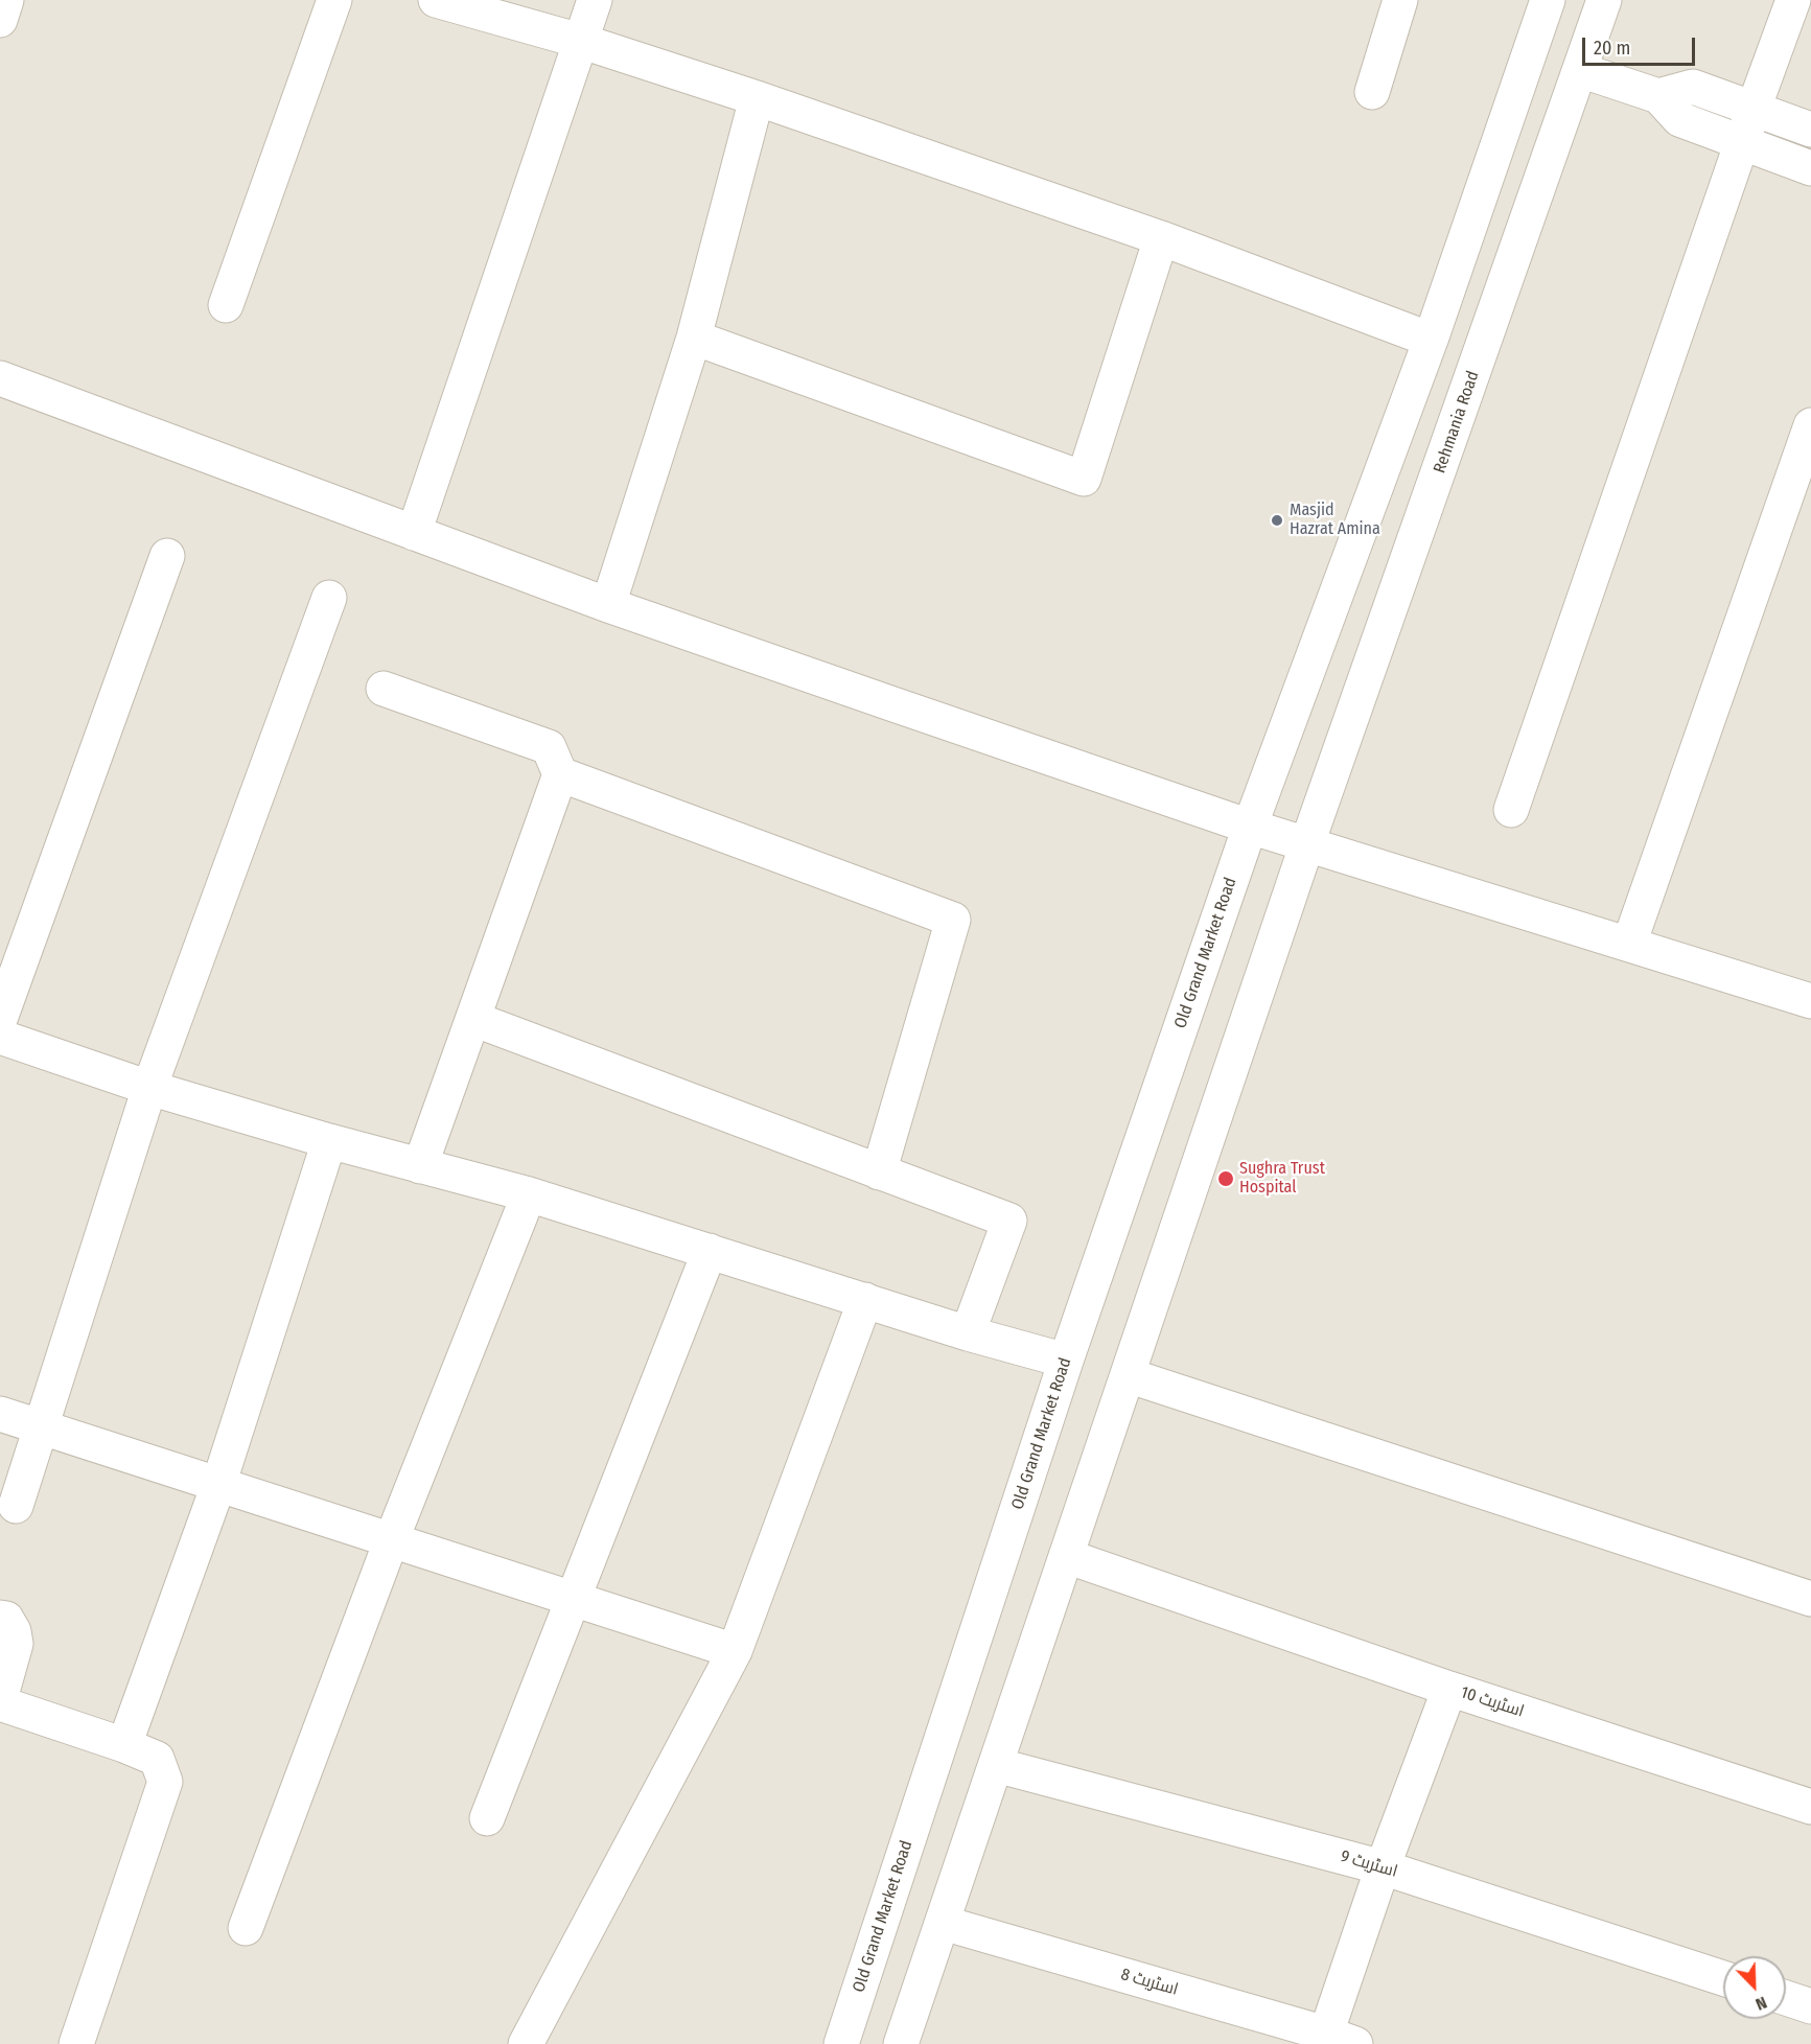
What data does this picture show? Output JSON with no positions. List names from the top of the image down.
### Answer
{
  "streets": {
    "street": [
      "Rehmania Road",
      "Old Grand Market Road",
      "اسٹریٹ 10",
      "اسٹریٹ 9",
      "اسٹریٹ 8"
    ]
  },
  "crossings": [
    ["اسٹریٹ 10", "اسٹریٹ 9"],
    ["اسٹریٹ 10", "اسٹریٹ 8"]
  ],
  "places": ["Masjid Hazrat Amina", "Sughra Trust Hospital"],
  "scale_bar": "20 m",
  "north": "bottom right"
}
